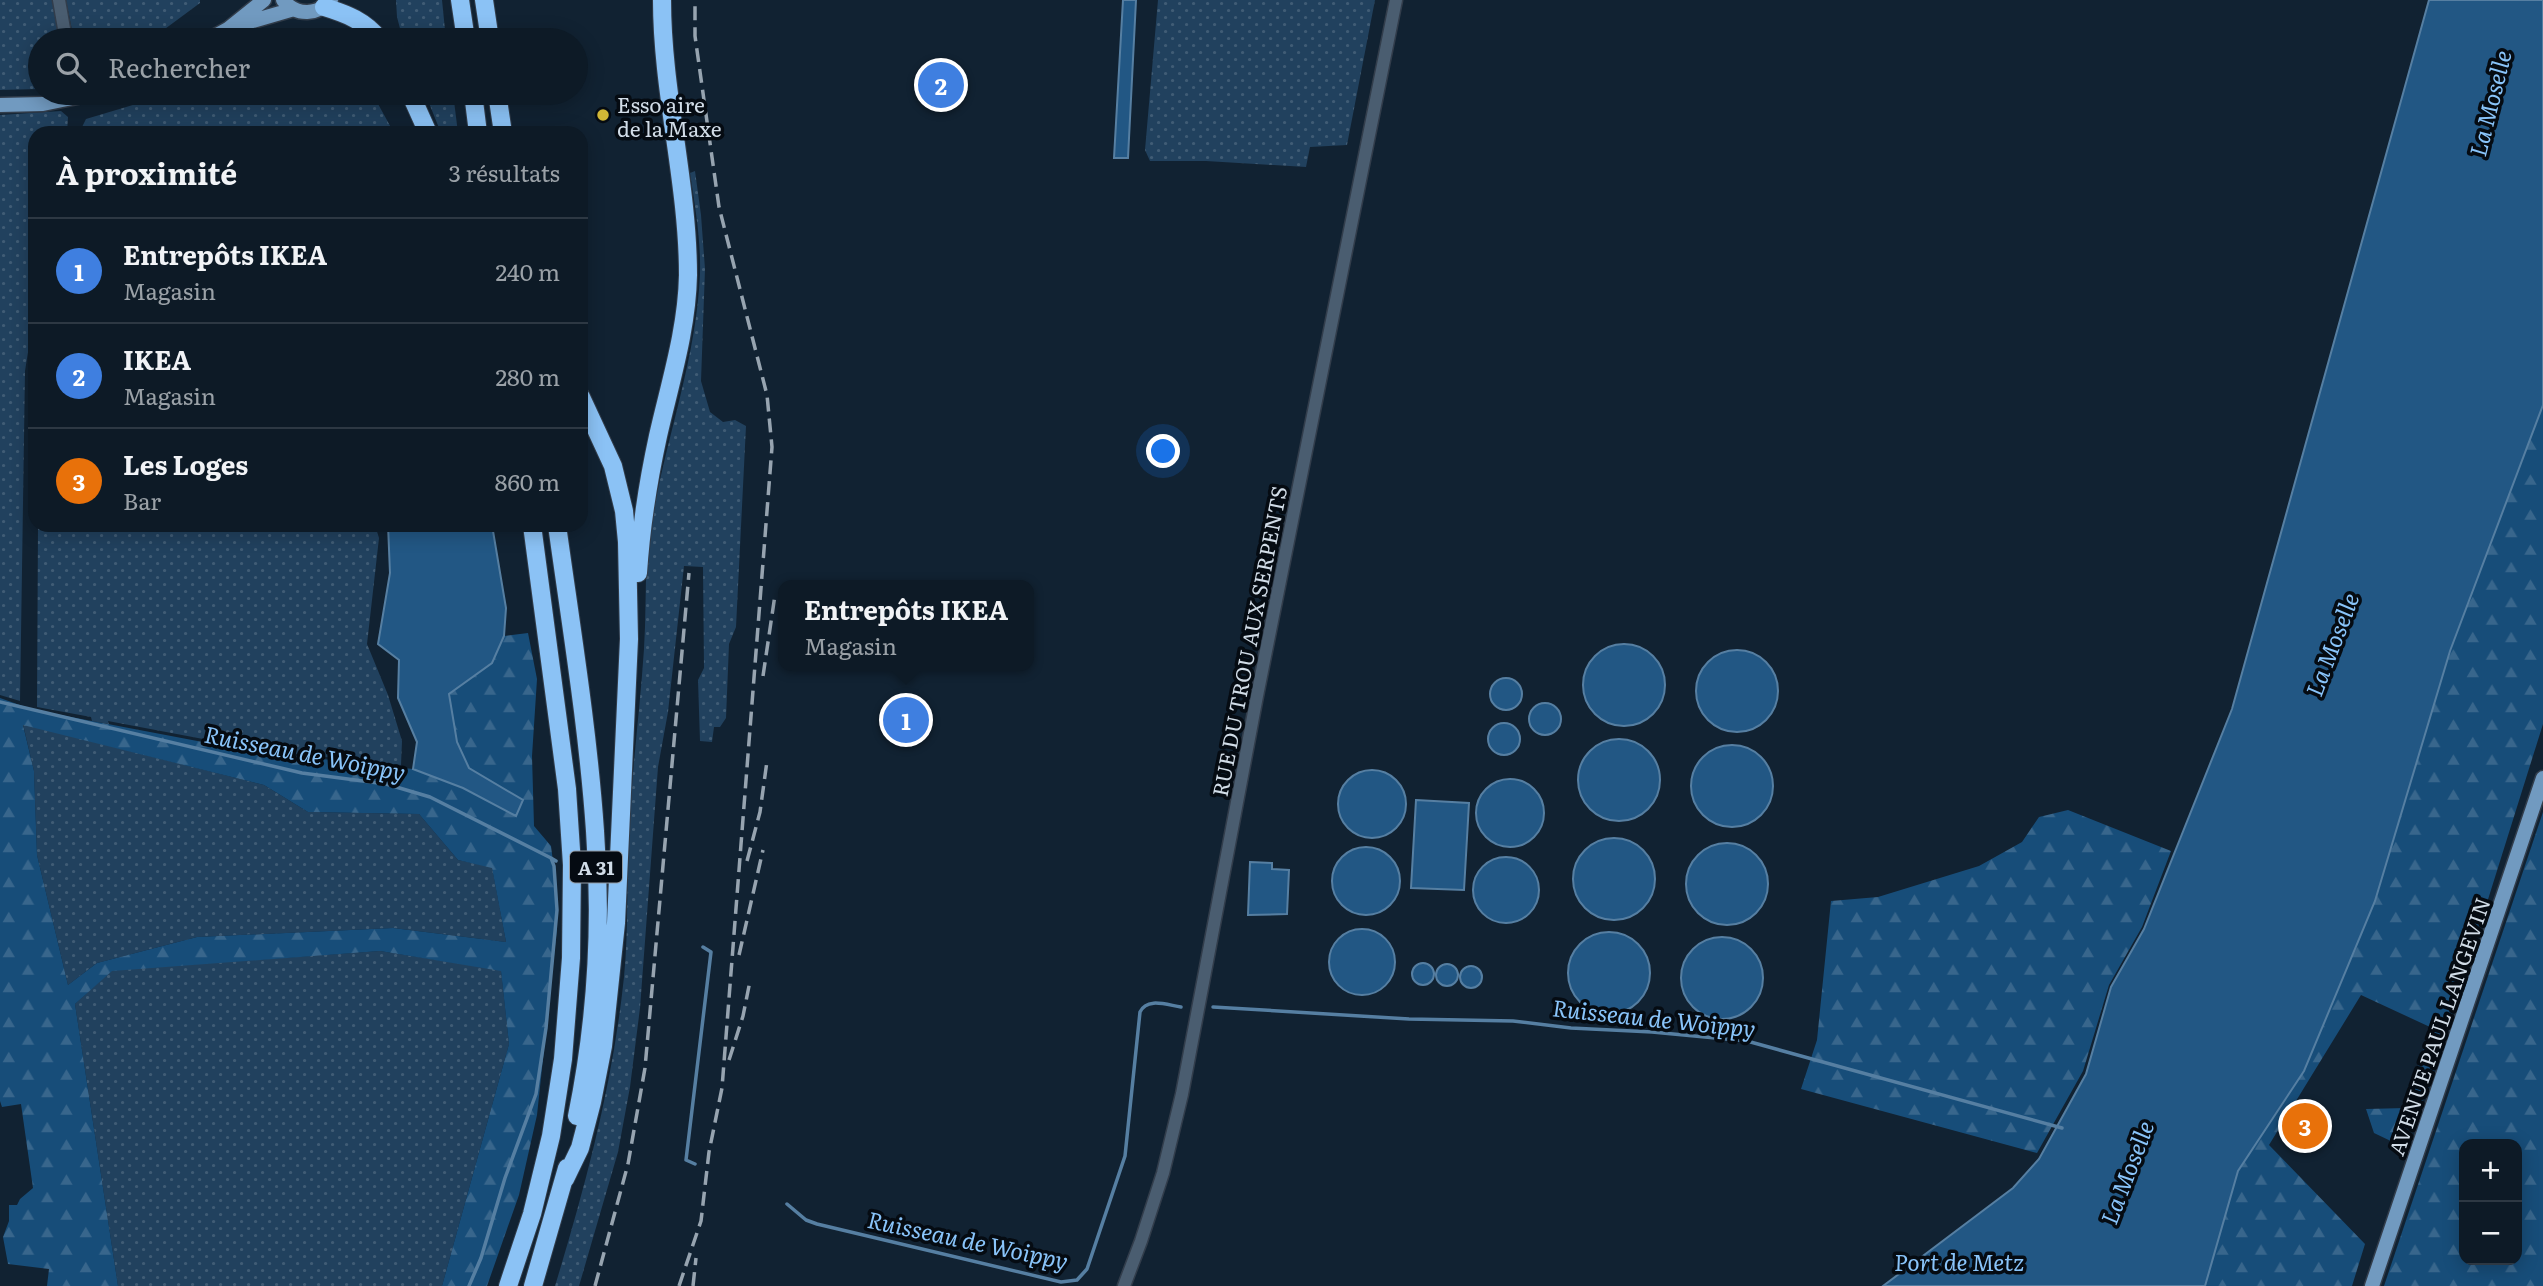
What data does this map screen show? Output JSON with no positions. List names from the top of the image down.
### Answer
{
  "streets": {
    "highway": ["A 31"],
    "main road": ["AVENUE PAUL LANGEVIN"],
    "street": ["RUE DU TROU AUX SERPENTS"]
  },
  "water": ["La Moselle", "Ruisseau de Woippy", "Port de Metz"],
  "places": ["Esso aire de la Maxe"],
  "page": {
    "search": "Rechercher",
    "pins": ["2", "1", "3"],
    "heading": ["À proximité", "3 résultats"],
    "list": [
      {
        "mark": "1",
        "name": "Entrepôts IKEA",
        "note": "Magasin",
        "value": "240 m"
      },
      {
        "mark": "2",
        "name": "IKEA",
        "note": "Magasin",
        "value": "280 m"
      },
      {
        "mark": "3",
        "name": "Les Loges",
        "note": "Bar",
        "value": "860 m"
      }
    ],
    "popup": ["Entrepôts IKEA", "Magasin"],
    "map_buttons": ["+", "−"]
  }
}
